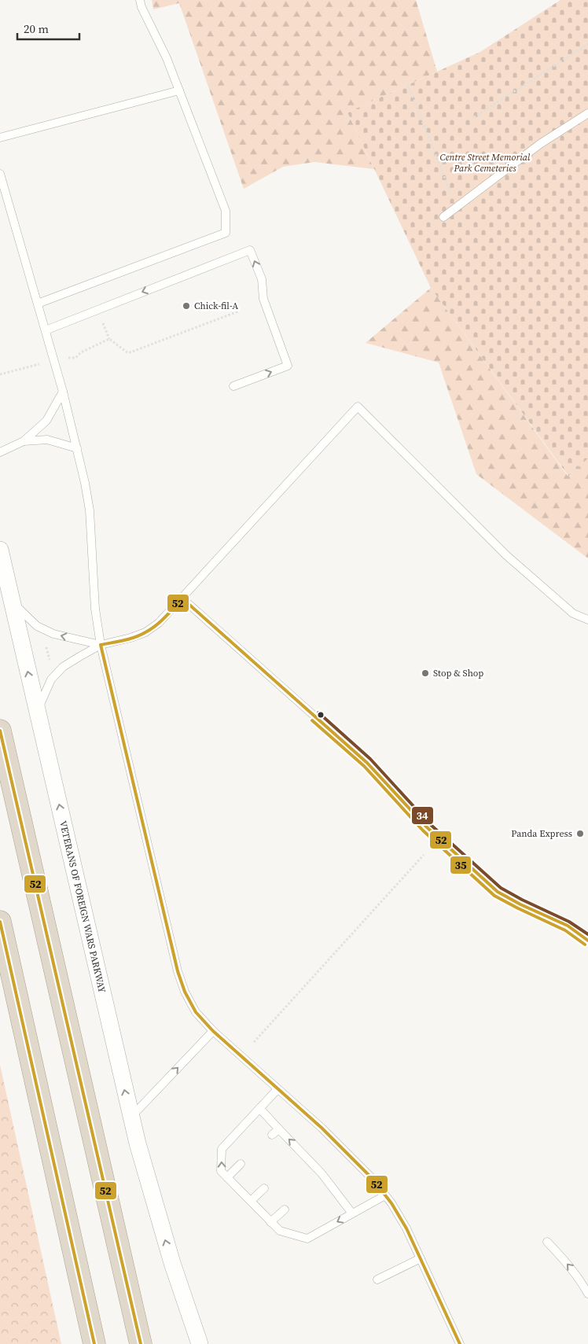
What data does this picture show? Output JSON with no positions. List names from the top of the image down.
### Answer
{
  "streets": {
    "street": ["VETERANS OF FOREIGN WARS PARKWAY"]
  },
  "one_way": ["VETERANS OF FOREIGN WARS PARKWAY"],
  "parks": ["Centre Street Memorial Park Cemeteries"],
  "places": ["Chick-fil-A", "Stop & Shop", "Panda Express"],
  "lines": ["transit line 52", "transit line 34", "transit line 35"],
  "scale_bar": "20 m"
}
